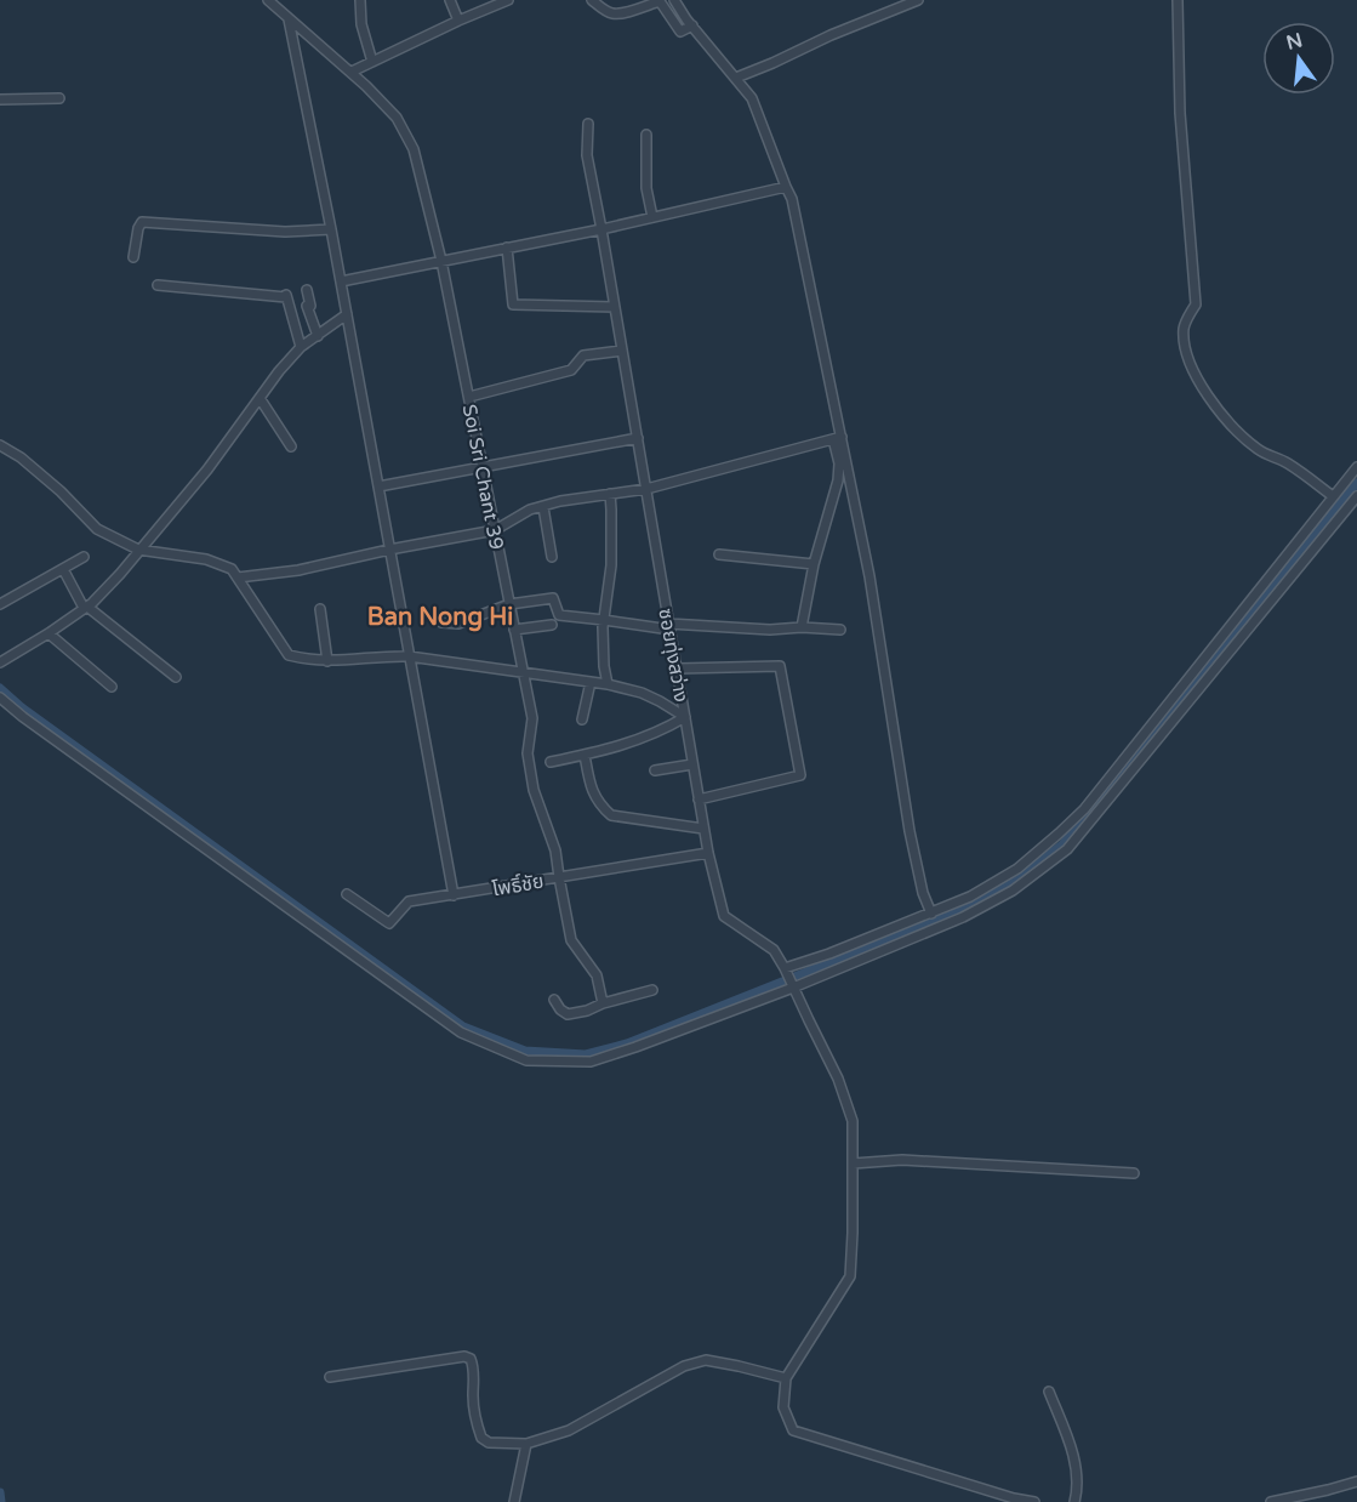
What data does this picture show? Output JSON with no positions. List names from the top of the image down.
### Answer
{
  "streets": {
    "street": ["Soi Sri Chant 39", "ซอยทุ่งสว่าง", "โพธิ์ชัย"]
  },
  "crossings": [
    ["Soi Sri Chant 39", "โพธิ์ชัย"],
    ["ซอยทุ่งสว่าง", "โพธิ์ชัย"]
  ],
  "districts": ["Ban Nong Hi"],
  "north": "top"
}
